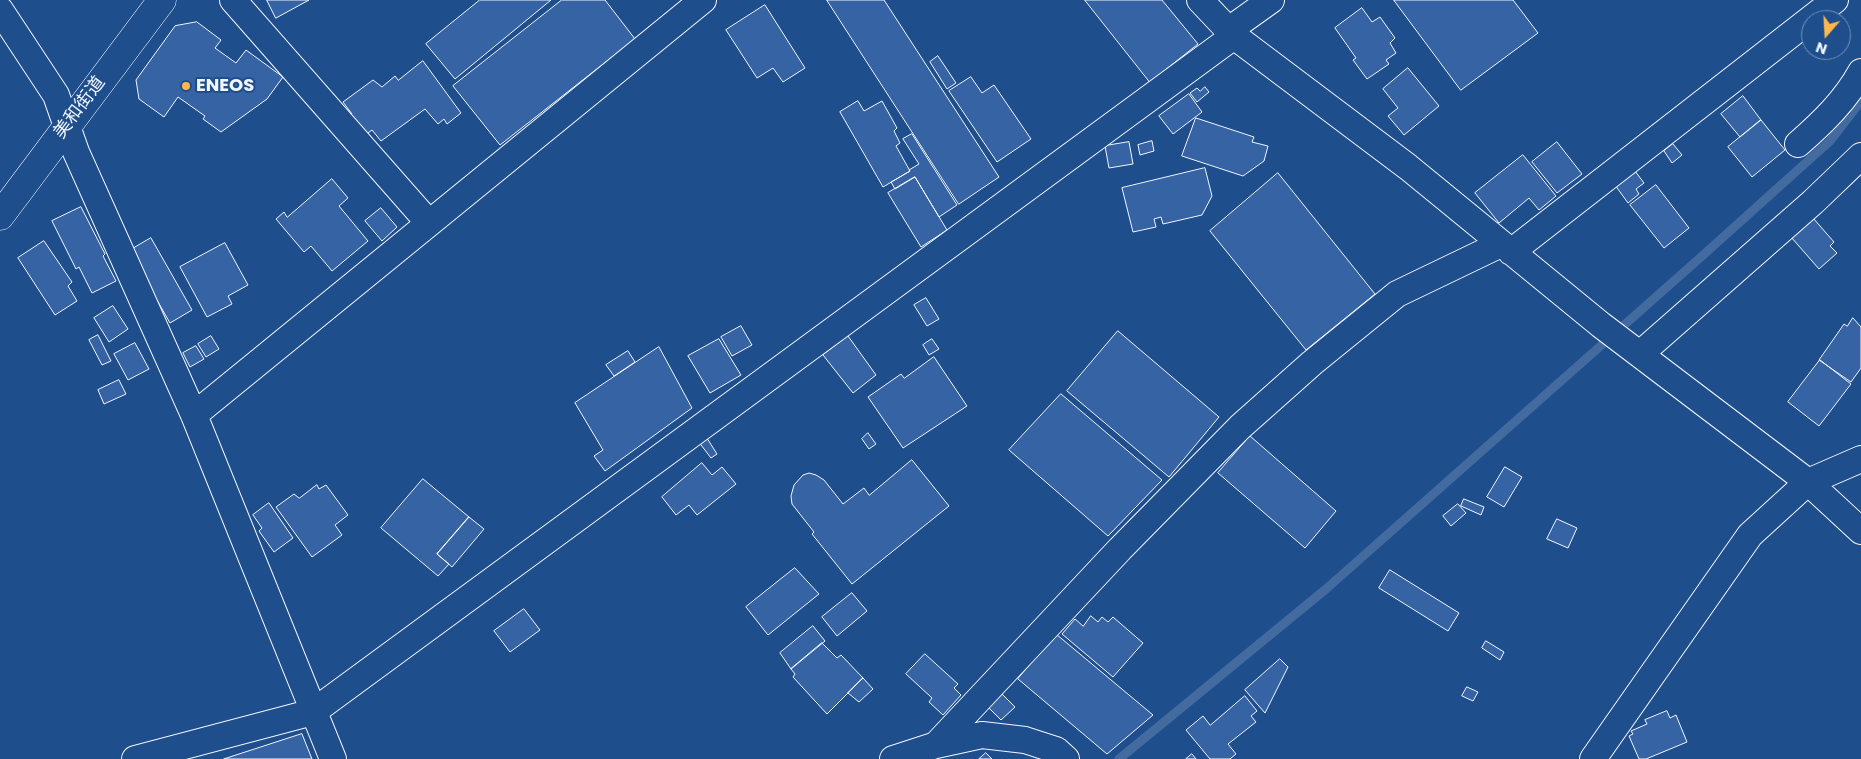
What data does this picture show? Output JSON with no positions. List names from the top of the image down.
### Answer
{
  "streets": {
    "main road": ["美和街道"]
  },
  "places": ["ENEOS"],
  "north": "bottom"
}
